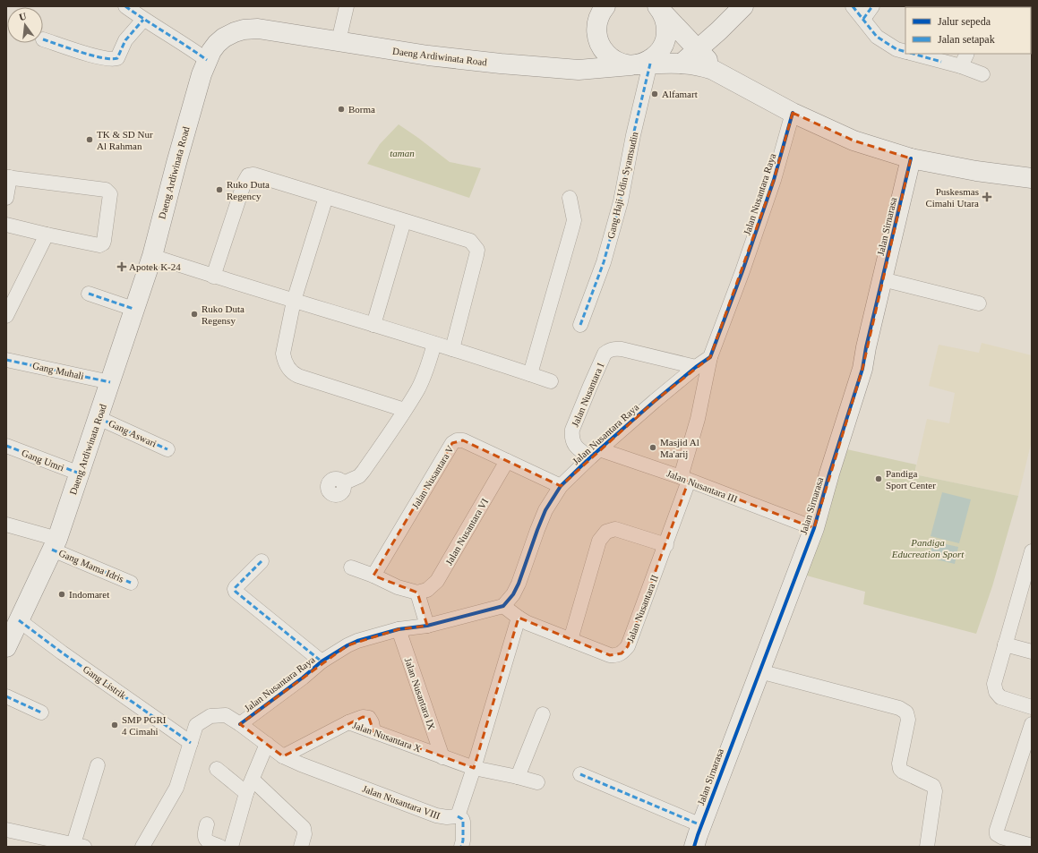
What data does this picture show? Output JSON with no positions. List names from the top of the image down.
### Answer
{
  "streets": {
    "main road": ["Daeng Ardiwinata Road", "Jalan Sirnarasa"],
    "street": [
      "Gang Haji Udin Syamsudin",
      "Jalan Nusantara Raya",
      "Gang Muhali",
      "Jalan Nusantara I",
      "Gang Aswari",
      "Gang Umri",
      "Jalan Nusantara V",
      "Jalan Nusantara III",
      "Jalan Nusantara VI",
      "Gang Mama Idris",
      "Jalan Nusantara II",
      "Gang Listrik",
      "Jalan Nusantara IX",
      "Jalan Nusantara X",
      "Jalan Nusantara VIII"
    ]
  },
  "crossings": [
    ["Daeng Ardiwinata Road", "Gang Haji Udin Syamsudin"],
    ["Daeng Ardiwinata Road", "Jalan Nusantara Raya"],
    ["Daeng Ardiwinata Road", "Jalan Sirnarasa"],
    ["Daeng Ardiwinata Road", "Gang Muhali"],
    ["Daeng Ardiwinata Road", "Gang Aswari"],
    ["Daeng Ardiwinata Road", "Gang Umri"],
    ["Daeng Ardiwinata Road", "Gang Mama Idris"],
    ["Daeng Ardiwinata Road", "Gang Listrik"],
    ["Jalan Nusantara Raya", "Jalan Nusantara I"],
    ["Jalan Nusantara Raya", "Jalan Nusantara V"],
    ["Jalan Nusantara Raya", "Jalan Nusantara III"],
    ["Jalan Nusantara Raya", "Jalan Nusantara II"],
    ["Jalan Nusantara Raya", "Gang Listrik"],
    ["Jalan Nusantara Raya", "Jalan Nusantara IX"],
    ["Jalan Nusantara Raya", "Jalan Nusantara VIII"],
    ["Jalan Sirnarasa", "Jalan Nusantara III"],
    ["Jalan Nusantara I", "Jalan Nusantara III"],
    ["Jalan Nusantara V", "Jalan Nusantara VI"],
    ["Jalan Nusantara III", "Jalan Nusantara II"],
    ["Jalan Nusantara IX", "Jalan Nusantara X"],
    ["Jalan Nusantara X", "Jalan Nusantara VIII"]
  ],
  "parks": ["taman", "Pandiga Educreation Sport"],
  "places": {
    "other": [
      "Alfamart",
      "Borma",
      "TK & SD Nur Al Rahman",
      "Ruko Duta Regency",
      "Ruko Duta Regensy",
      "Masjid Al Ma'arij",
      "Pandiga Sport Center",
      "Indomaret",
      "SMP PGRI 4 Cimahi"
    ],
    "health": ["Puskesmas Cimahi Utara", "Apotek K-24"]
  },
  "legend": ["Jalur sepeda", "Jalan setapak"],
  "north": "top"
}
